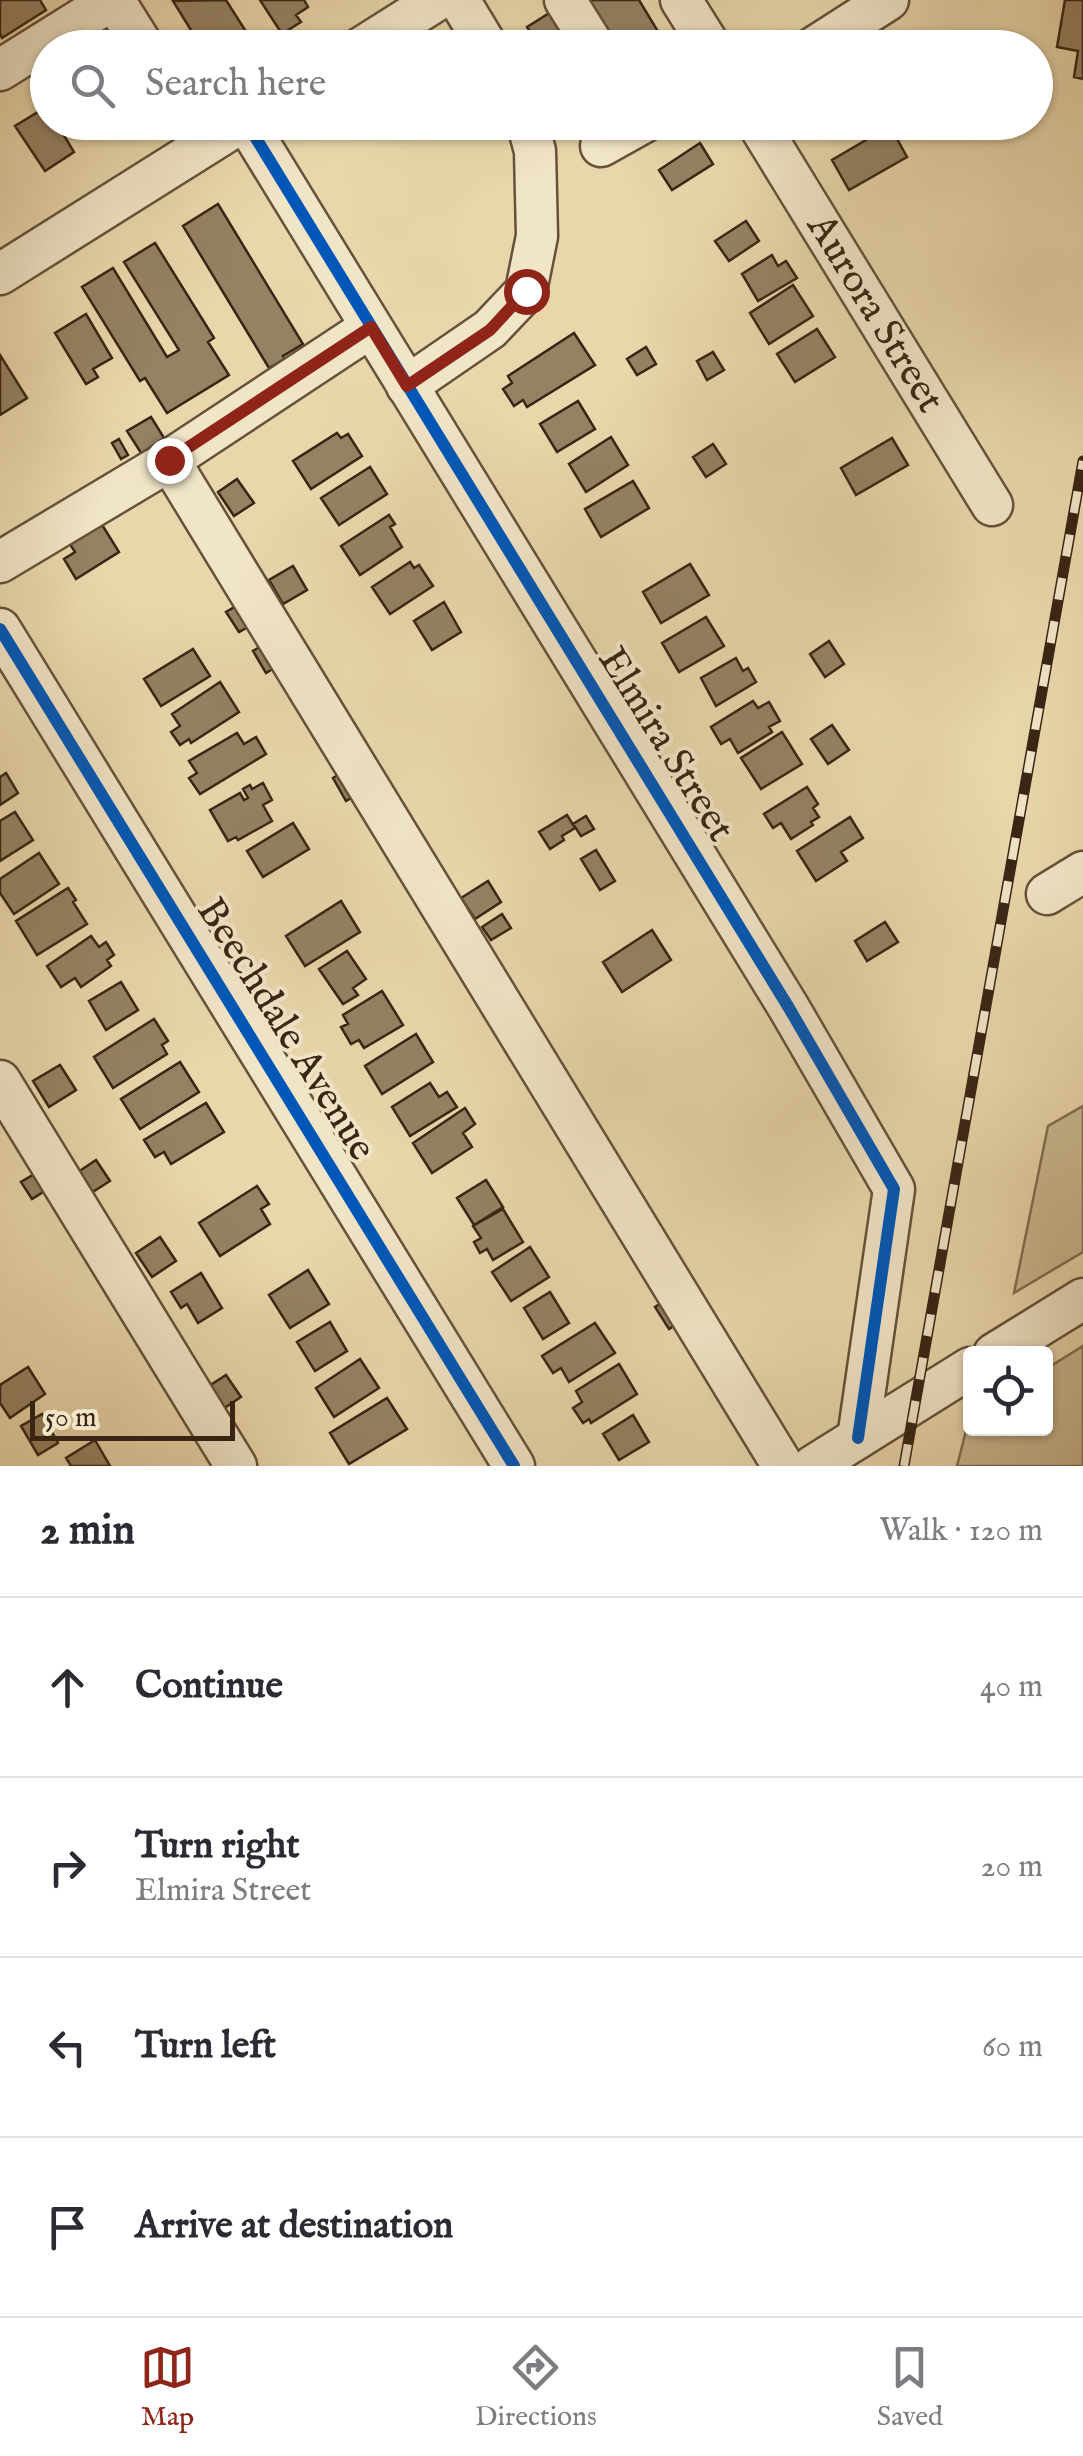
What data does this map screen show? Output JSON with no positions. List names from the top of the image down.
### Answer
{
  "streets": {
    "street": ["Aurora Street", "Elmira Street", "Beechdale Avenue"]
  },
  "scale_bar": "50 m",
  "page": {
    "search": "Search here",
    "scale": "50 m",
    "heading": ["2 min", "Walk · 120 m"],
    "list": [
      ["Continue", "40 m"],
      ["Turn right", "Elmira Street", "20 m"],
      ["Turn left", "60 m"],
      "Arrive at destination"
    ],
    "nav": ["Map", "Directions", "Saved"]
  }
}
